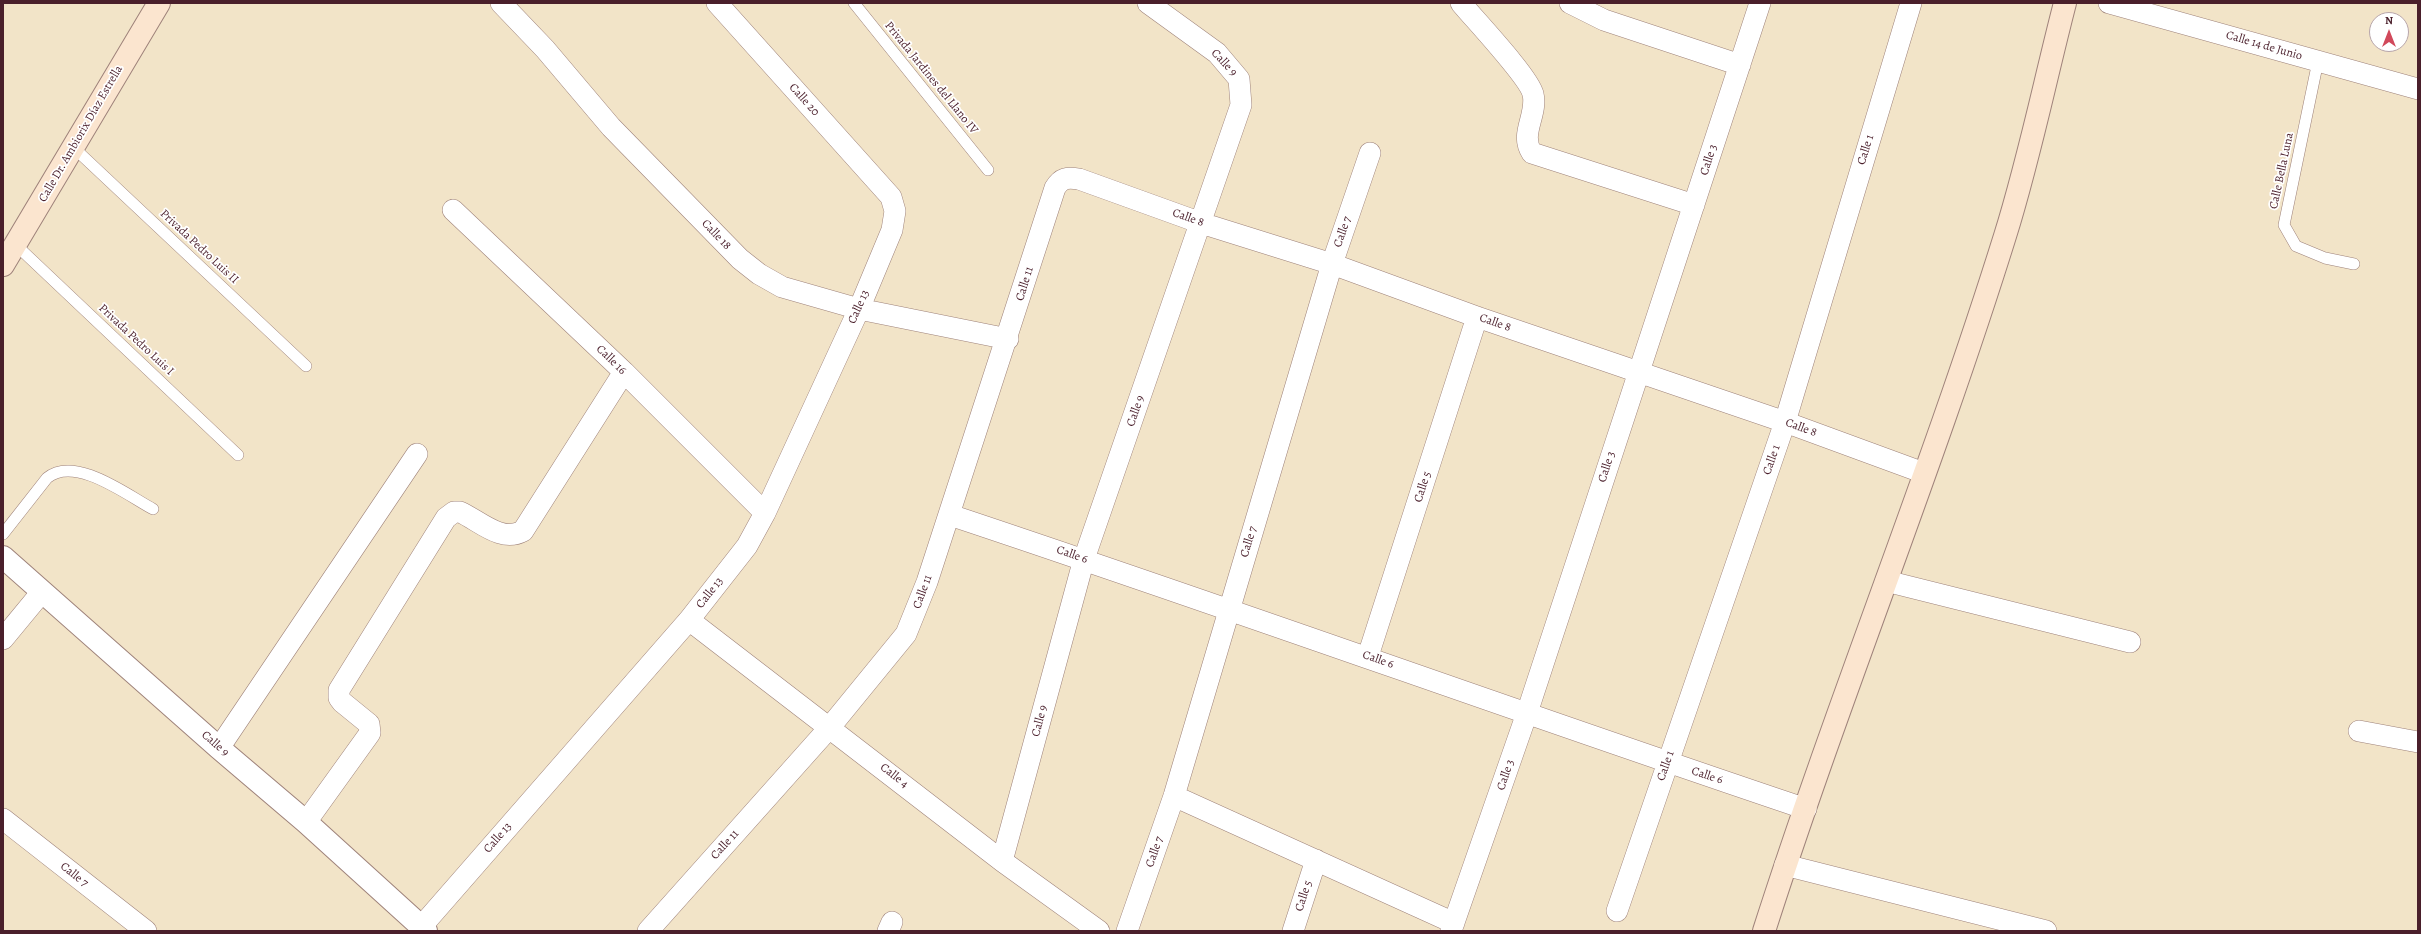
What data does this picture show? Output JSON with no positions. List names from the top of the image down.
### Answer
{
  "streets": {
    "main road": ["Calle Dr. Ambiorix Díaz Estrella"],
    "street": [
      "Calle 14 de Junio",
      "Calle 9",
      "Calle 20",
      "Calle 1",
      "Calle 3",
      "Calle 8",
      "Calle 7",
      "Calle 18",
      "Calle 11",
      "Calle 13",
      "Calle 16",
      "Calle 5",
      "Calle 6",
      "Calle 4"
    ],
    "lane": [
      "Privada Jardines del Llano IV",
      "Calle Bella Luna",
      "Privada Pedro Luis II",
      "Privada Pedro Luis I"
    ]
  },
  "crossings": [
    ["Calle 14 de Junio", "Calle Bella Luna"],
    ["Calle 9", "Calle 8"],
    ["Calle 9", "Calle 13"],
    ["Calle 9", "Calle 6"],
    ["Calle 9", "Calle 4"],
    ["Calle 20", "Calle 13"],
    ["Calle Dr. Ambiorix Díaz Estrella", "Privada Pedro Luis II"],
    ["Calle Dr. Ambiorix Díaz Estrella", "Privada Pedro Luis I"],
    ["Calle 1", "Calle 8"],
    ["Calle 1", "Calle 6"],
    ["Calle 3", "Calle 8"],
    ["Calle 3", "Calle 6"],
    ["Calle 8", "Calle 7"],
    ["Calle 8", "Calle 11"],
    ["Calle 8", "Calle 5"],
    ["Calle 7", "Calle 6"],
    ["Calle 18", "Calle 11"],
    ["Calle 18", "Calle 13"],
    ["Calle 11", "Calle 6"],
    ["Calle 11", "Calle 4"],
    ["Calle 13", "Calle 16"],
    ["Calle 13", "Calle 4"],
    ["Calle 5", "Calle 6"]
  ],
  "north": "top"
}
